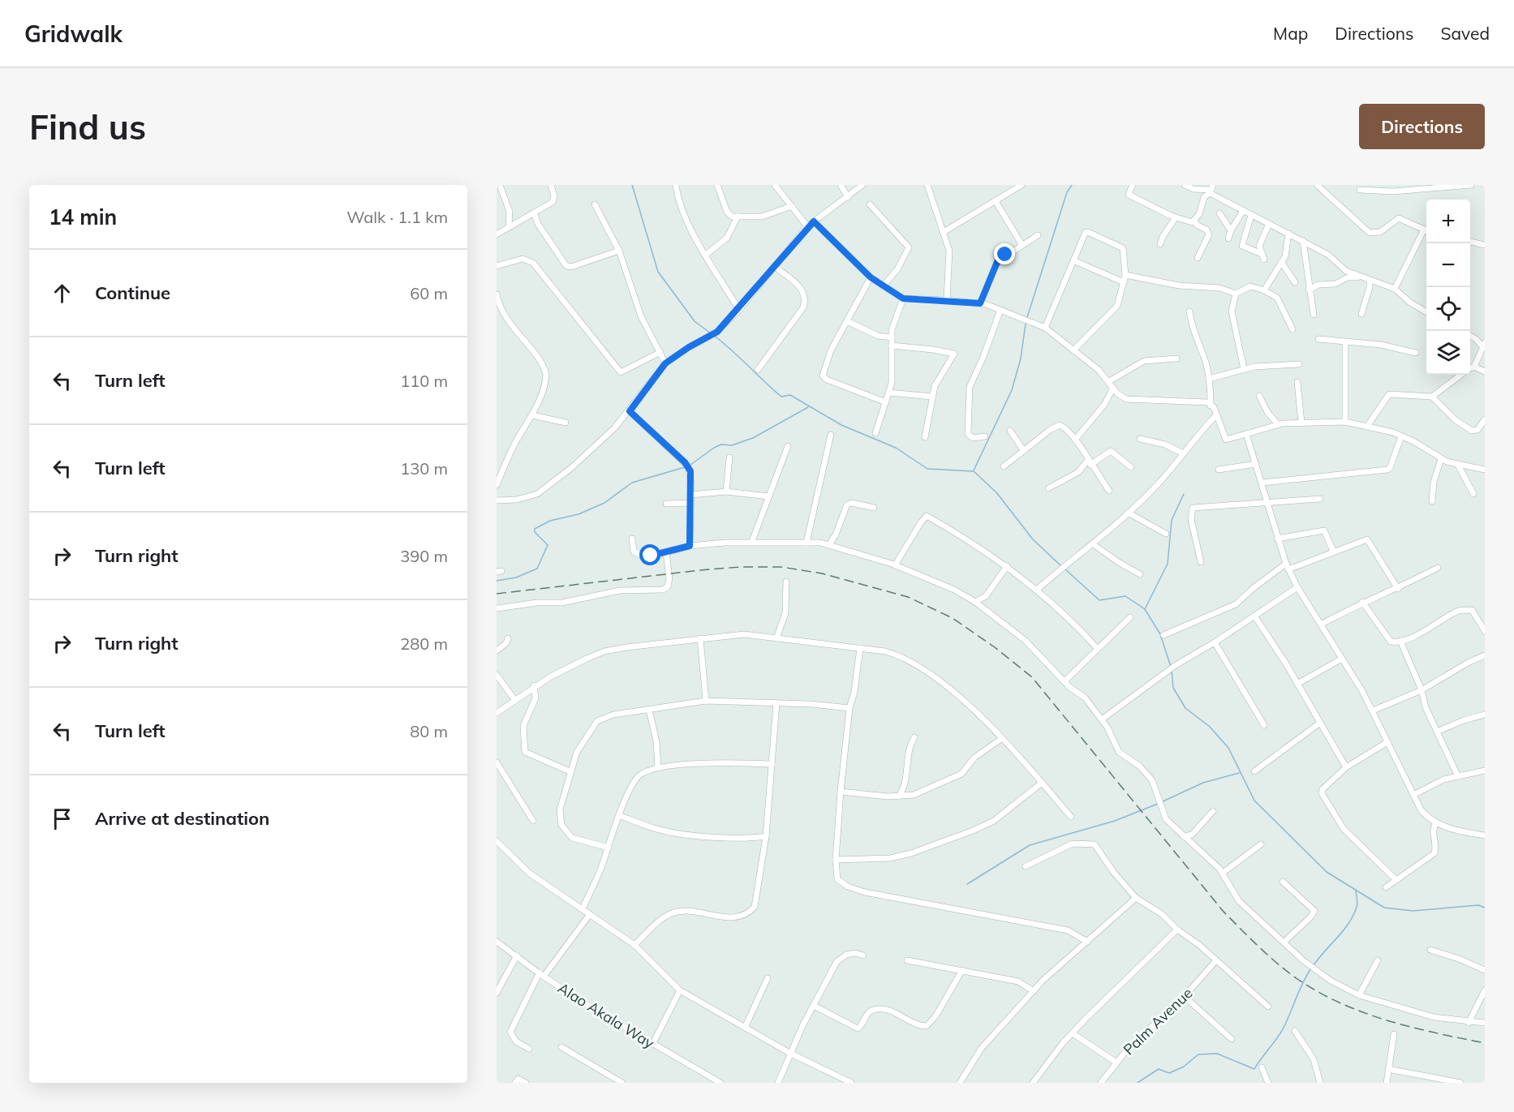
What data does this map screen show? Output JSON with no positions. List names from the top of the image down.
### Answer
{
  "streets": {
    "street": ["Alao Akala Way", "Palm Avenue"]
  },
  "page": {
    "header": "Gridwalk",
    "nav": ["Map", "Directions", "Saved"],
    "buttons": "Directions",
    "title": "Find us",
    "heading": ["14 min", "Walk · 1.1 km"],
    "map_buttons": ["+", "−"],
    "list": [
      ["Continue", "60 m"],
      ["Turn left", "110 m"],
      ["Turn left", "130 m"],
      ["Turn right", "390 m"],
      ["Turn right", "280 m"],
      ["Turn left", "80 m"],
      "Arrive at destination"
    ]
  }
}
